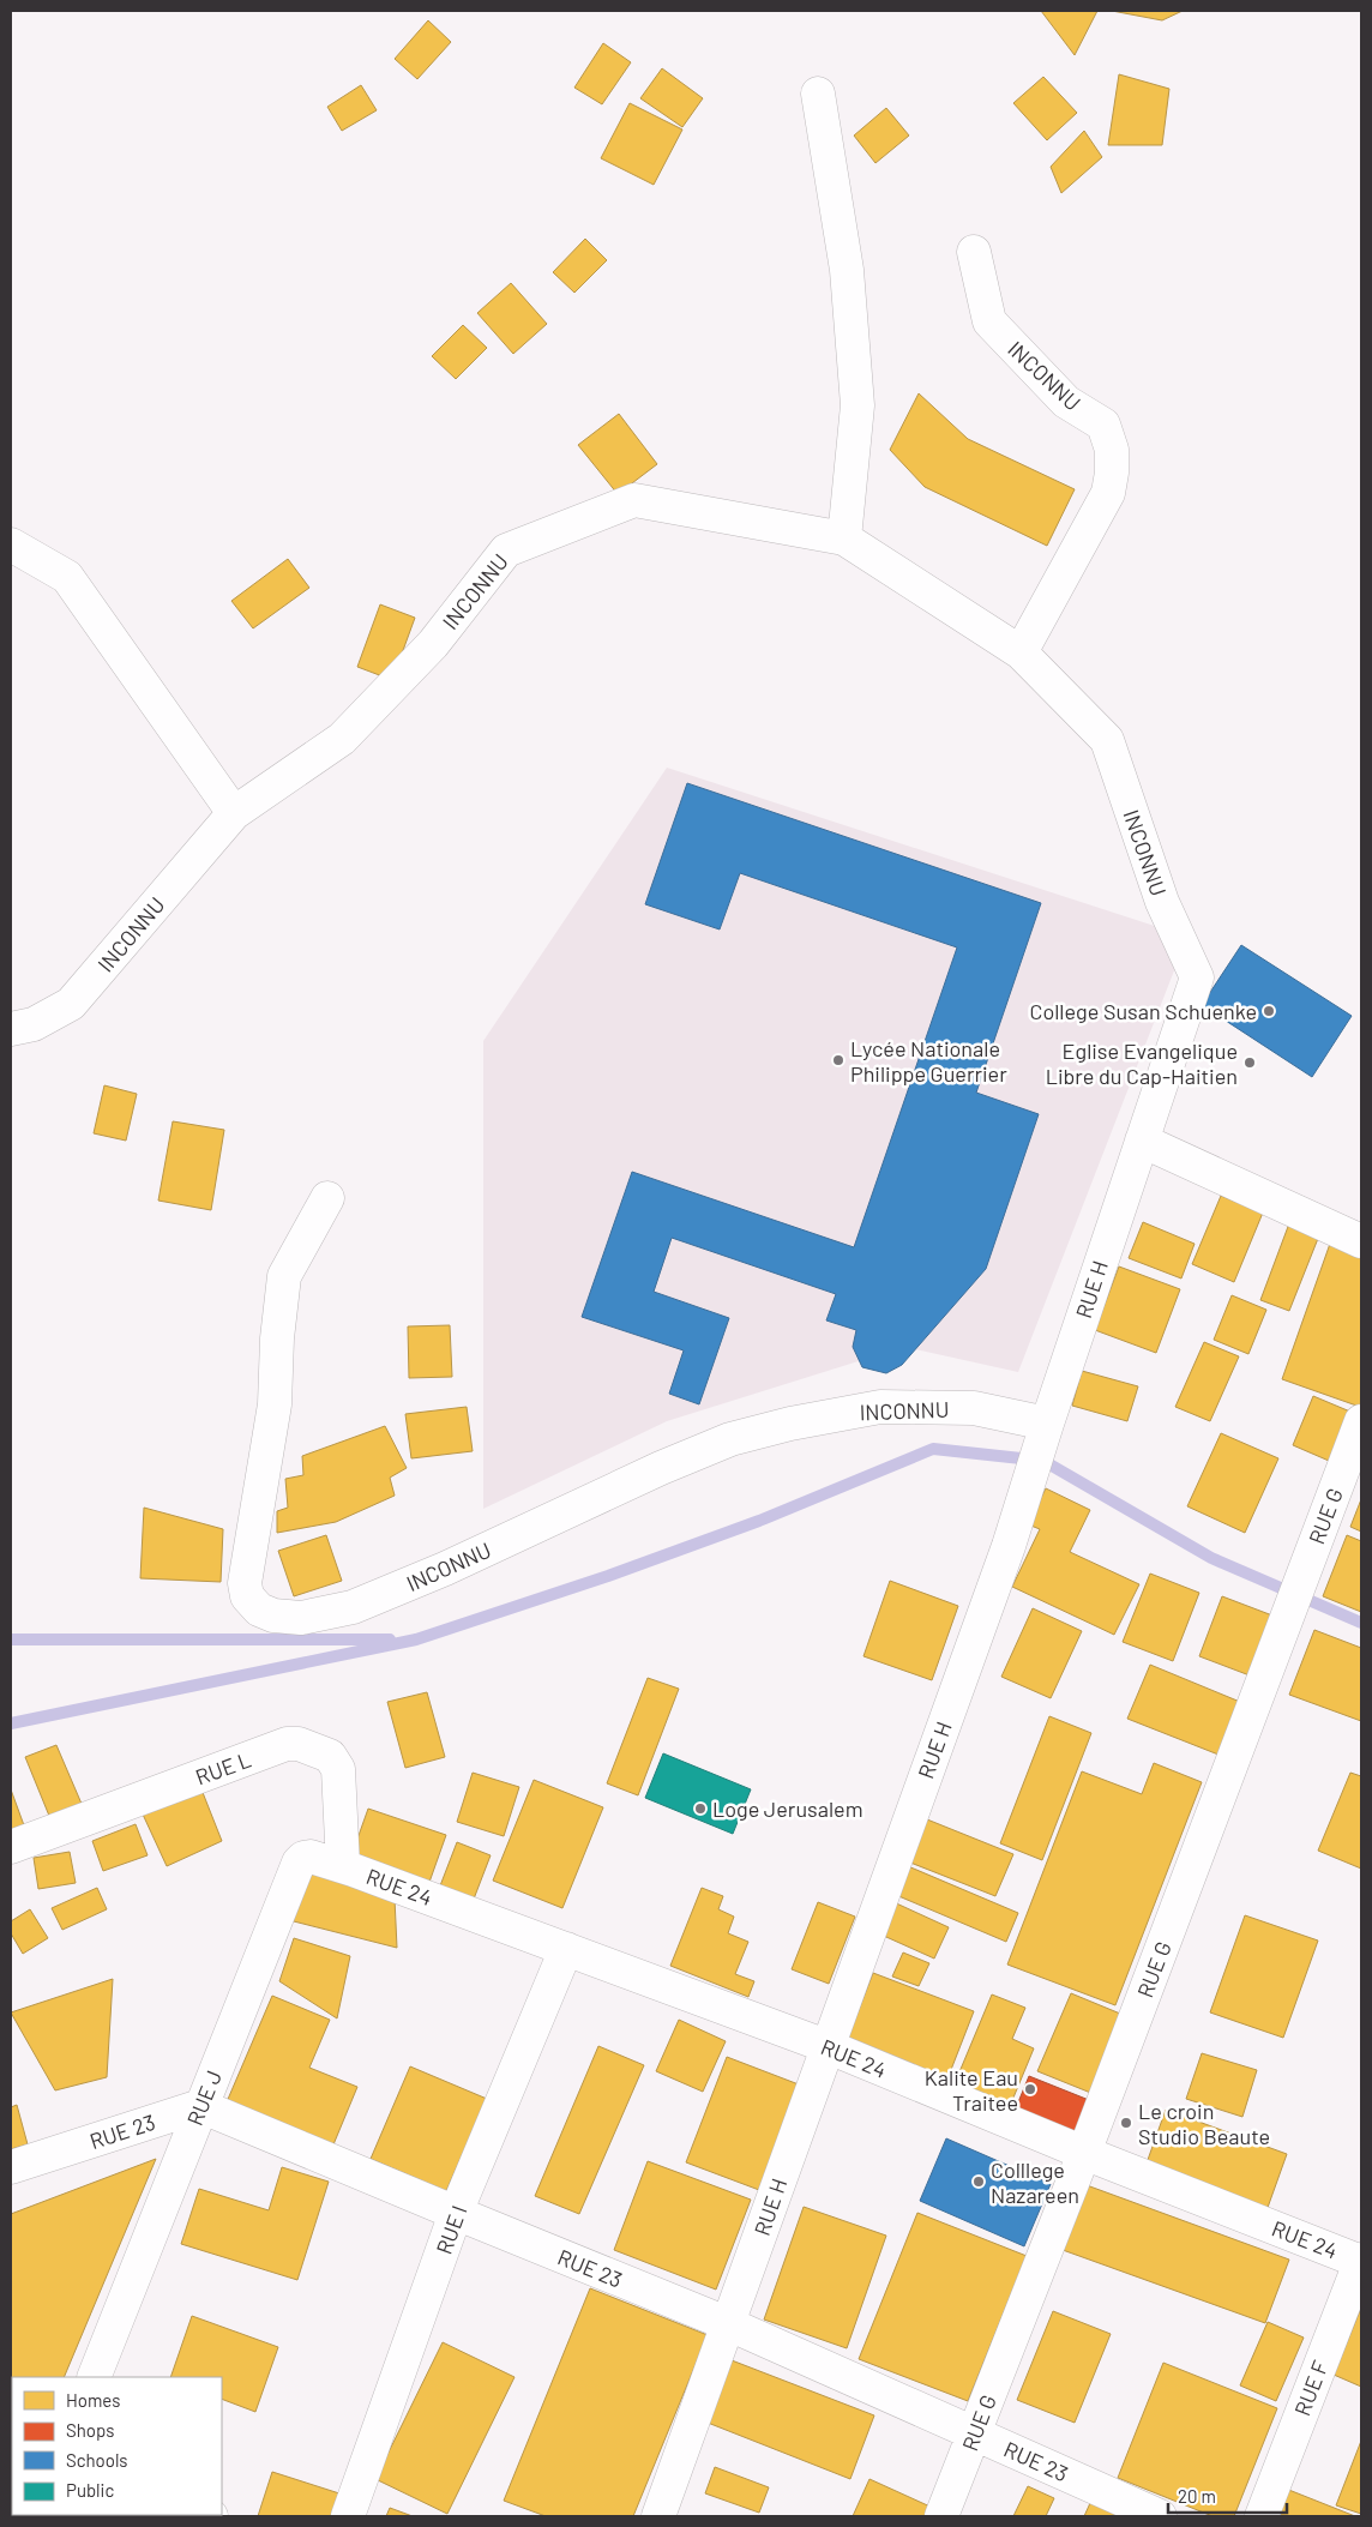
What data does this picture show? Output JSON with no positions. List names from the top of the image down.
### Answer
{
  "streets": {
    "street": [
      "INCONNU",
      "RUE H",
      "RUE G",
      "RUE L",
      "RUE 24",
      "RUE J",
      "RUE 23",
      "RUE I",
      "RUE F"
    ]
  },
  "crossings": [
    ["INCONNU", "RUE H"],
    ["RUE H", "RUE 24"],
    ["RUE H", "RUE 23"],
    ["RUE G", "RUE 24"],
    ["RUE G", "RUE 23"],
    ["RUE L", "RUE 24"],
    ["RUE L", "RUE J"],
    ["RUE 24", "RUE J"],
    ["RUE 24", "RUE I"],
    ["RUE 24", "RUE F"],
    ["RUE J", "RUE 23"],
    ["RUE 23", "RUE I"]
  ],
  "places": [
    "College Susan Schuenke",
    "Lycée Nationale Philippe Guerrier",
    "Eglise Evangelique Libre du Cap-Haitien",
    "Loge Jerusalem",
    "Kalite Eau Traitee",
    "Le croin Studio Beaute",
    "Colllege Nazareen"
  ],
  "legend": [
    "Homes",
    "Shops",
    "Schools",
    "Public"
  ],
  "scale_bar": "20 m"
}
